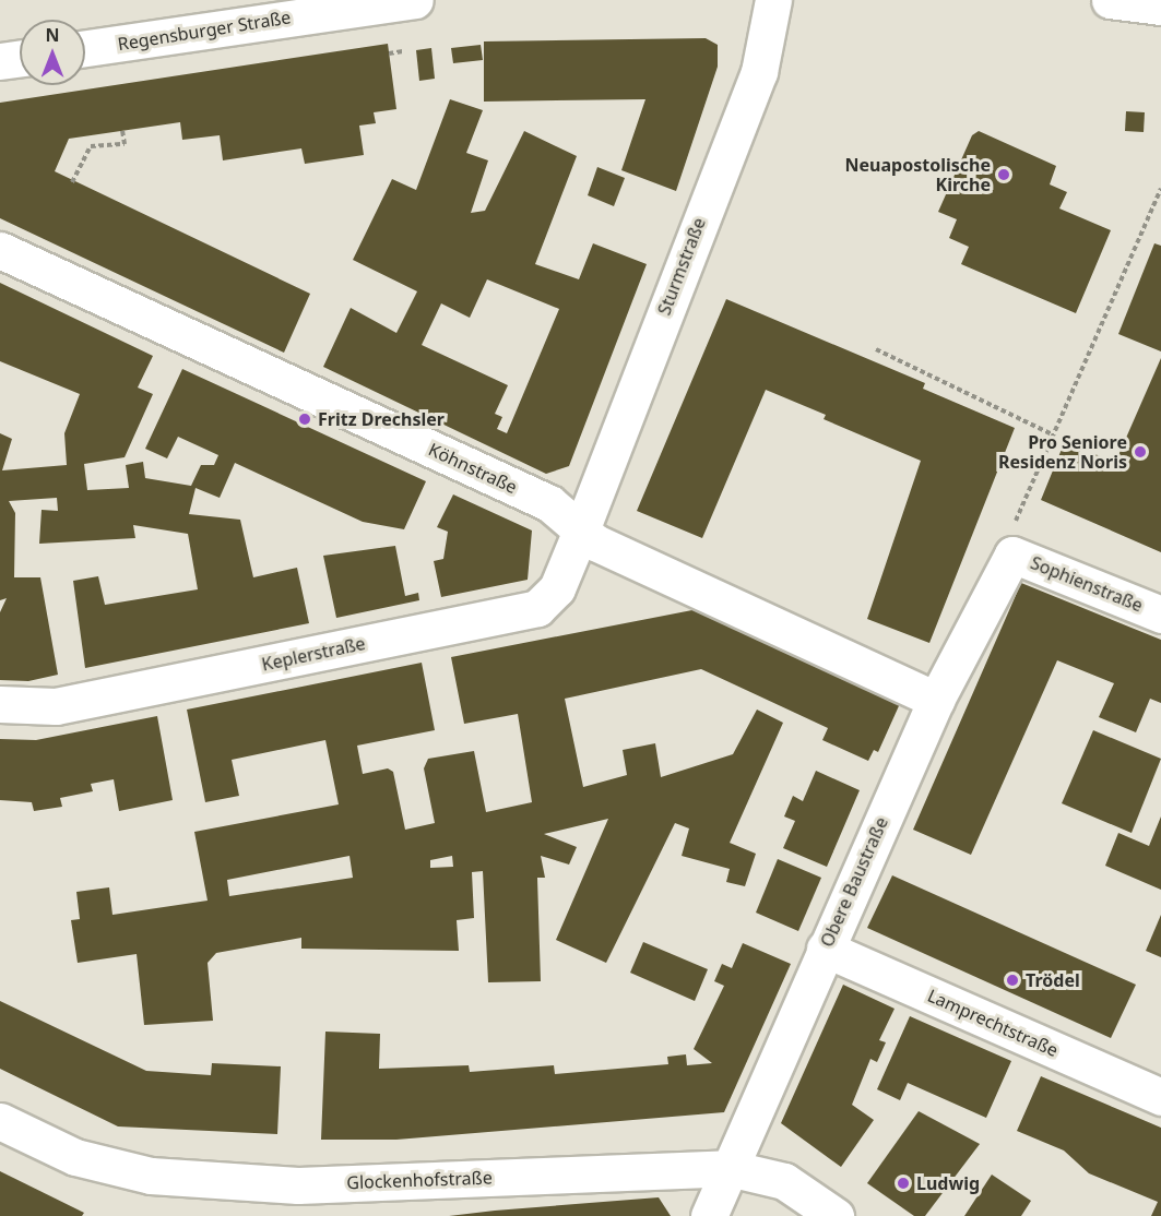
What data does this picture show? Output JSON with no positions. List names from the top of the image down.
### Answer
{
  "streets": {
    "street": [
      "Regensburger Straße",
      "Sturmstraße",
      "Köhnstraße",
      "Sophienstraße",
      "Keplerstraße",
      "Obere Baustraße",
      "Lamprechtstraße",
      "Glockenhofstraße"
    ]
  },
  "crossings": [
    ["Sturmstraße", "Köhnstraße"],
    ["Sturmstraße", "Keplerstraße"],
    ["Köhnstraße", "Keplerstraße"],
    ["Köhnstraße", "Obere Baustraße"],
    ["Sophienstraße", "Obere Baustraße"],
    ["Obere Baustraße", "Lamprechtstraße"],
    ["Obere Baustraße", "Glockenhofstraße"]
  ],
  "places": [
    "Neuapostolische Kirche",
    "Fritz Drechsler",
    "Pro Seniore Residenz Noris",
    "Trödel",
    "Ludwig"
  ],
  "north": "top"
}
